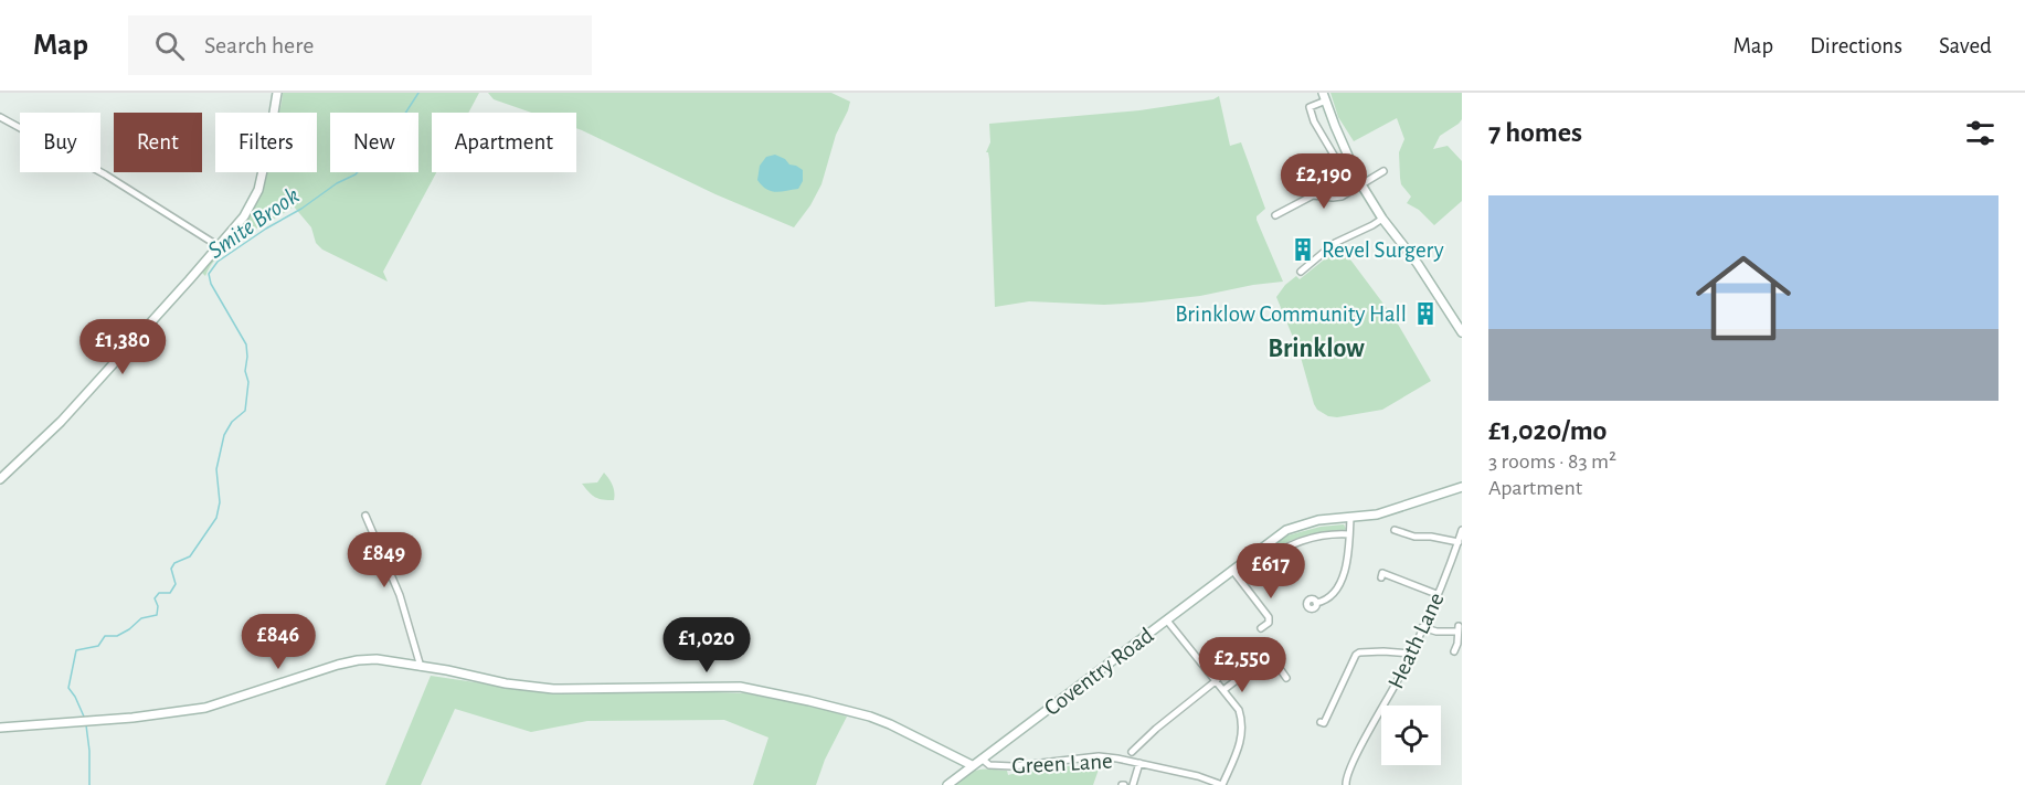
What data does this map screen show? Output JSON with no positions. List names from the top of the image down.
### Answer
{
  "streets": {
    "main road": ["Coventry Road"],
    "street": ["Heath Lane", "Green Lane"]
  },
  "crossings": [
    ["Coventry Road", "Green Lane"]
  ],
  "districts": ["Brinklow"],
  "water": ["Smite Brook"],
  "places": {
    "building": ["Revel Surgery", "Brinklow Community Hall"]
  },
  "page": {
    "header": "Map",
    "search": "Search here",
    "nav": ["Map", "Directions", "Saved"],
    "heading": "7 homes",
    "chip": [
      "Buy",
      "Rent",
      "Filters",
      "New",
      "Apartment"
    ],
    "price": [
      "£2,190",
      "£1,380",
      "£849",
      "£617",
      "£846",
      "£1,020",
      "£2,550"
    ],
    "list": [
      {
        "name": "£1,020/mo",
        "note": "3 rooms · 83 m² · Apartment"
      }
    ]
  }
}
